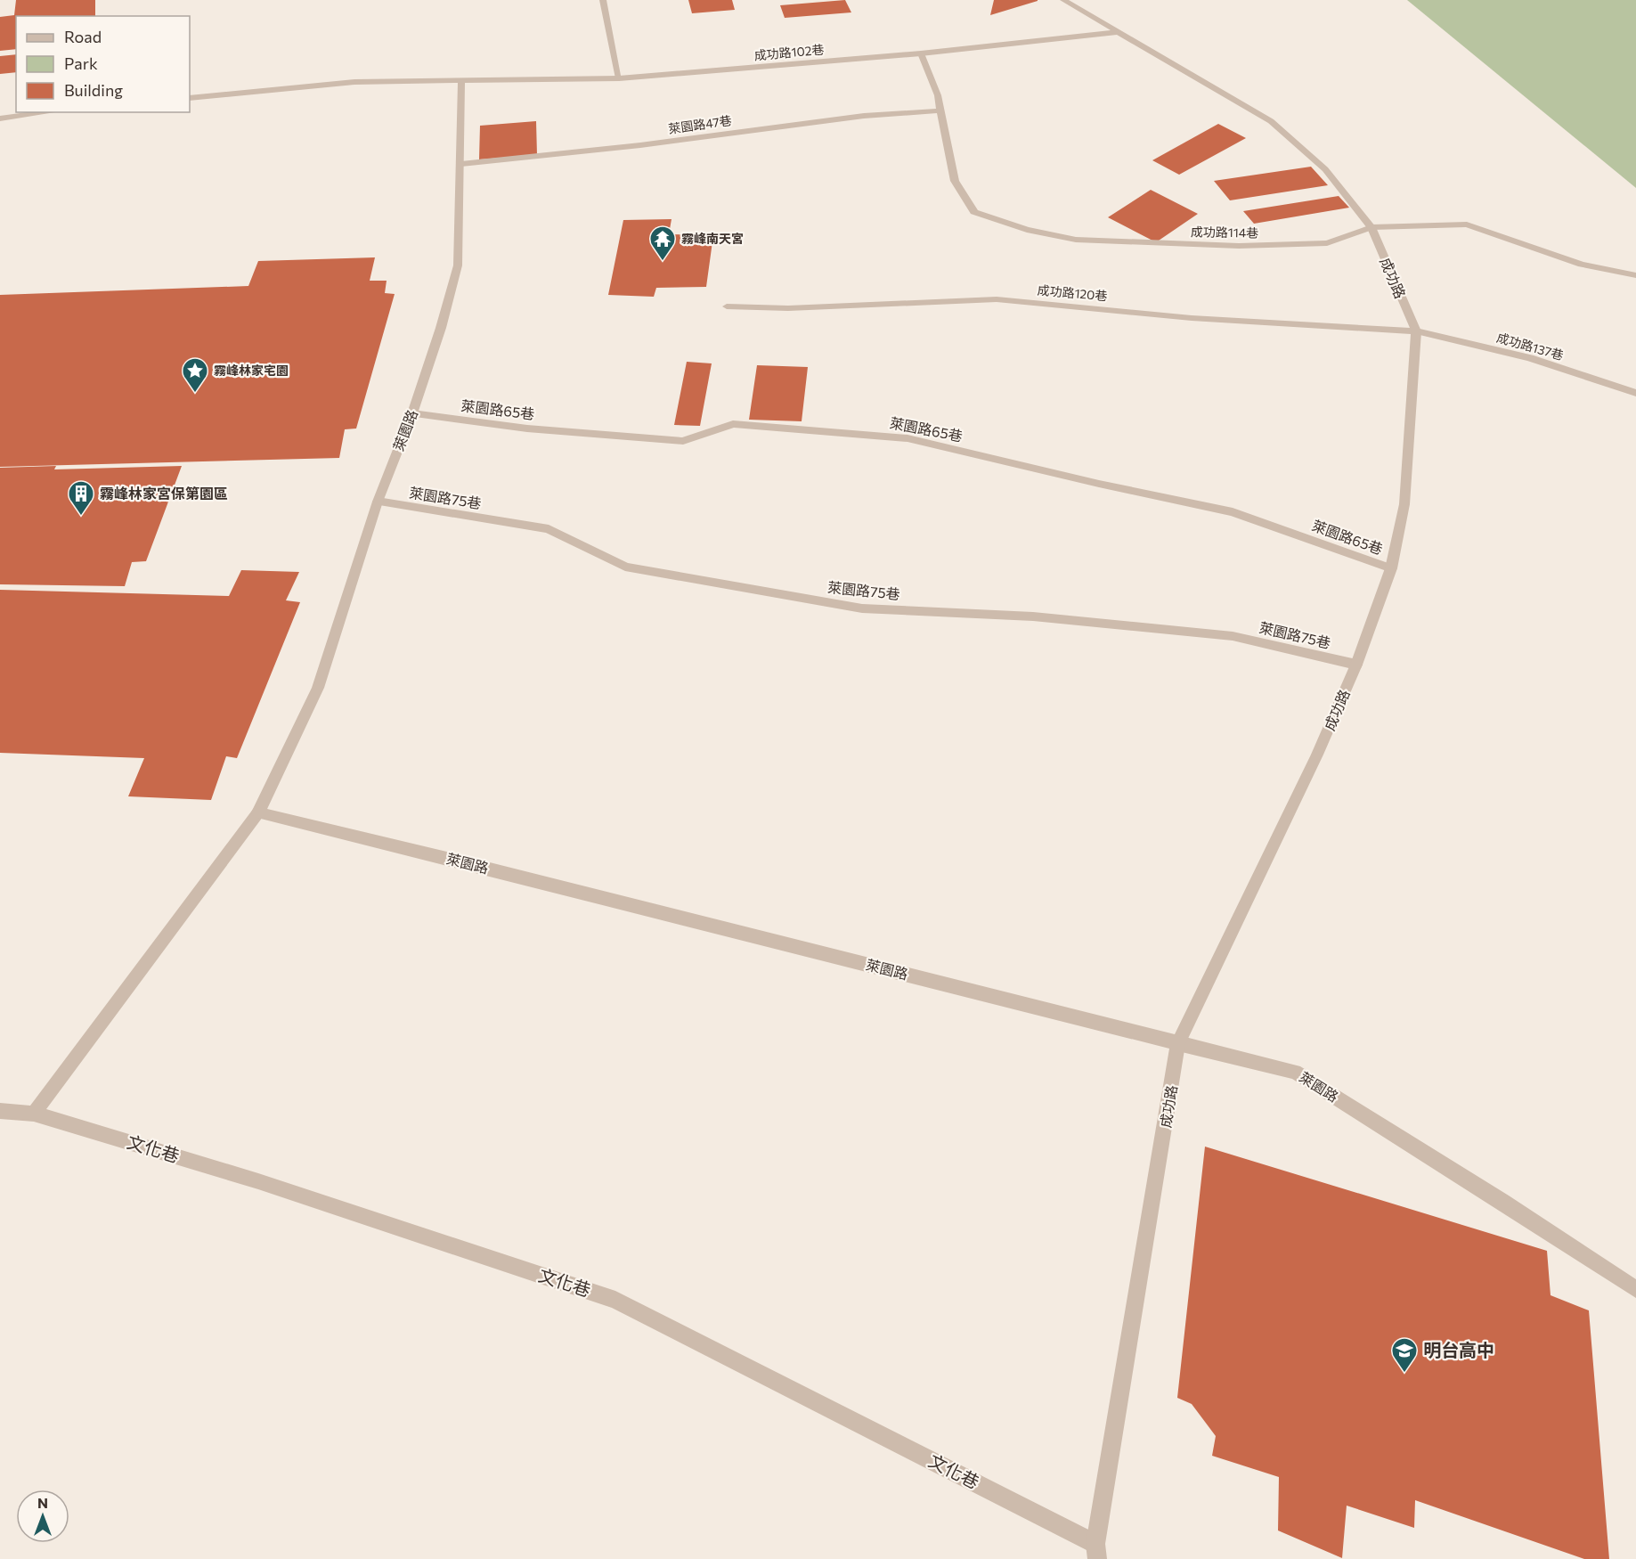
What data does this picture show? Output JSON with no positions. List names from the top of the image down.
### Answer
{
  "streets": {
    "street": [
      "成功路102巷",
      "萊園路47巷",
      "成功路114巷",
      "成功路",
      "成功路120巷",
      "成功路137巷",
      "萊園路65巷",
      "萊園路",
      "萊園路75巷",
      "文化巷"
    ]
  },
  "crossings": [
    ["成功路102巷", "成功路114巷"],
    ["成功路102巷", "成功路"],
    ["成功路102巷", "萊園路"],
    ["萊園路47巷", "成功路114巷"],
    ["萊園路47巷", "萊園路"],
    ["成功路114巷", "成功路"],
    ["成功路", "成功路120巷"],
    ["成功路", "成功路137巷"],
    ["成功路", "萊園路65巷"],
    ["成功路", "萊園路"],
    ["成功路", "萊園路75巷"],
    ["成功路", "文化巷"],
    ["成功路120巷", "成功路137巷"],
    ["萊園路65巷", "萊園路"],
    ["萊園路", "萊園路75巷"]
  ],
  "places": {
    "temple": ["霧峰南天宮"],
    "place": ["霧峰林家宅園"],
    "building": ["霧峰林家宮保第園區"],
    "school or university": ["明台高中"]
  },
  "legend": ["Road", "Park", "Building"],
  "north": "top"
}
